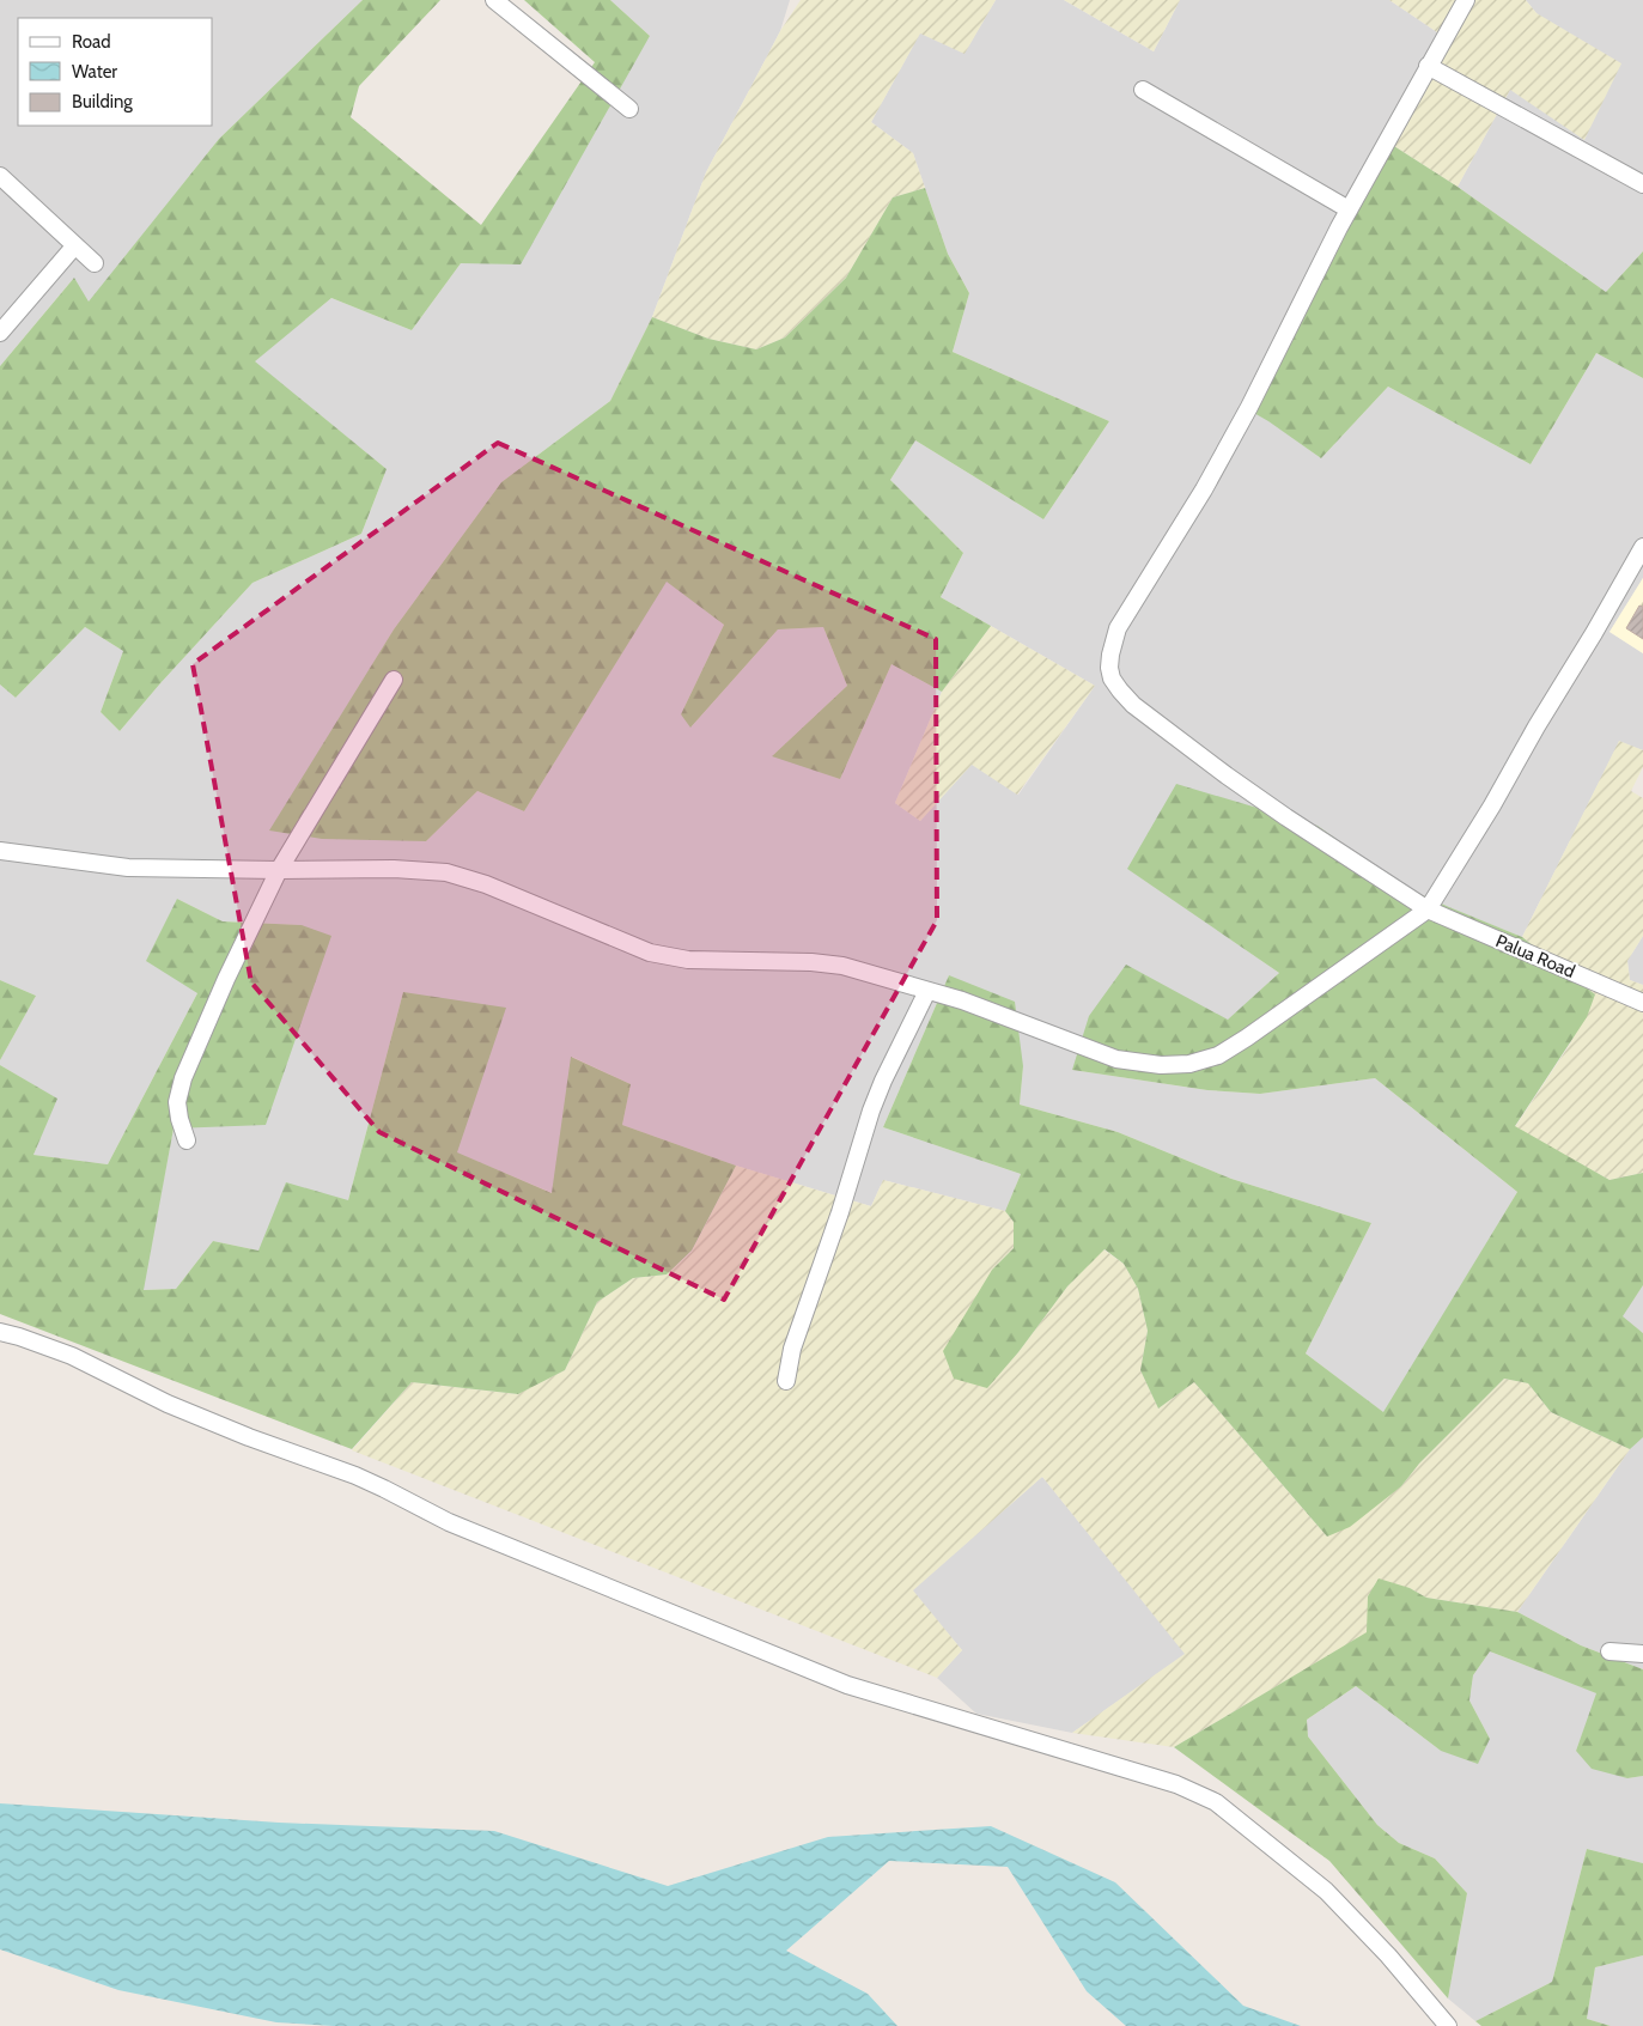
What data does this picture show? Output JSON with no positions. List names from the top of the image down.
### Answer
{
  "streets": {
    "street": ["Palua Road"]
  },
  "legend": ["Road", "Water", "Building"]
}
